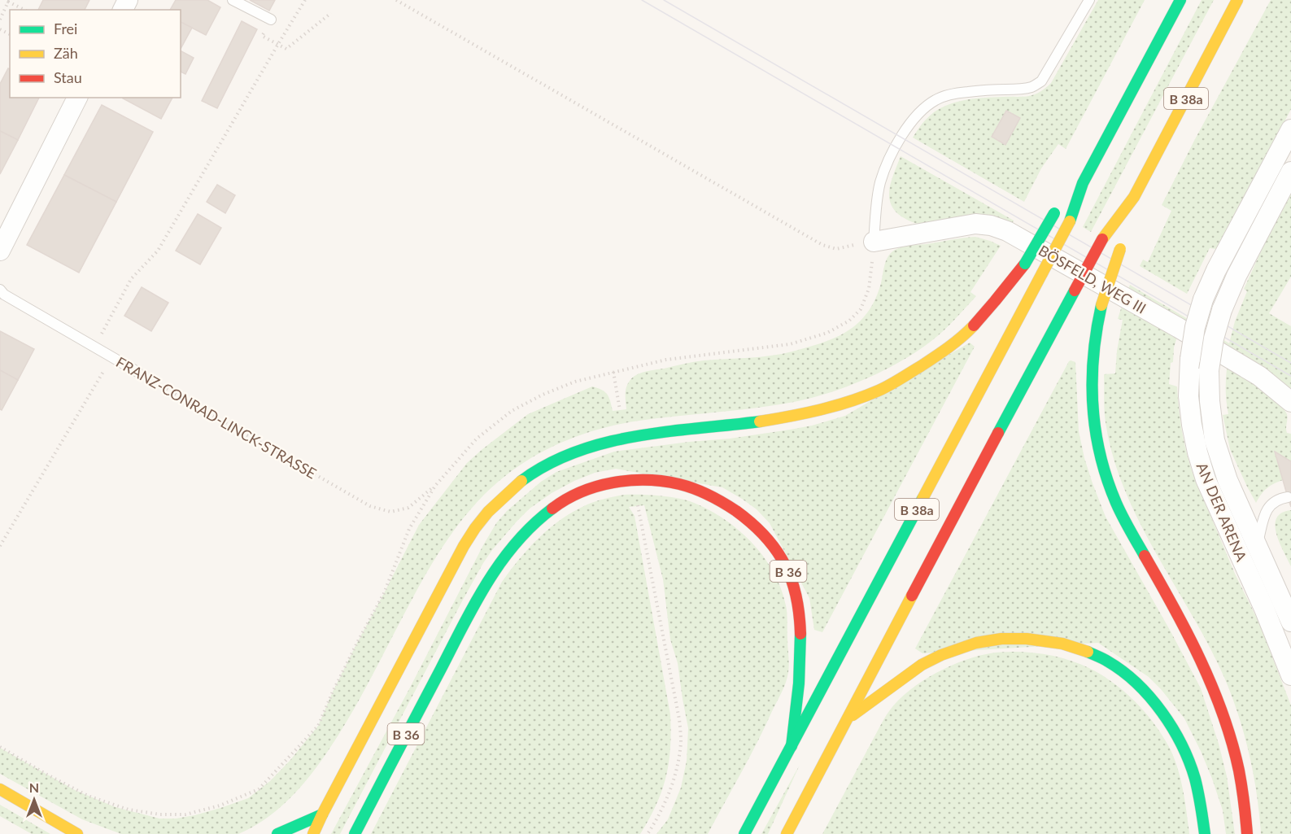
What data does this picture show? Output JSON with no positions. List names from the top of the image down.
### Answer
{
  "streets": {
    "main road": ["B 38a", "B 36"],
    "street": ["BÖSFELD, WEG III", "AN DER ARENA"],
    "lane": ["FRANZ-CONRAD-LINCK-STRASSE"]
  },
  "crossings": [
    ["B 38a", "B 36"]
  ],
  "legend": ["Frei", "Zäh", "Stau"],
  "north": "top"
}
